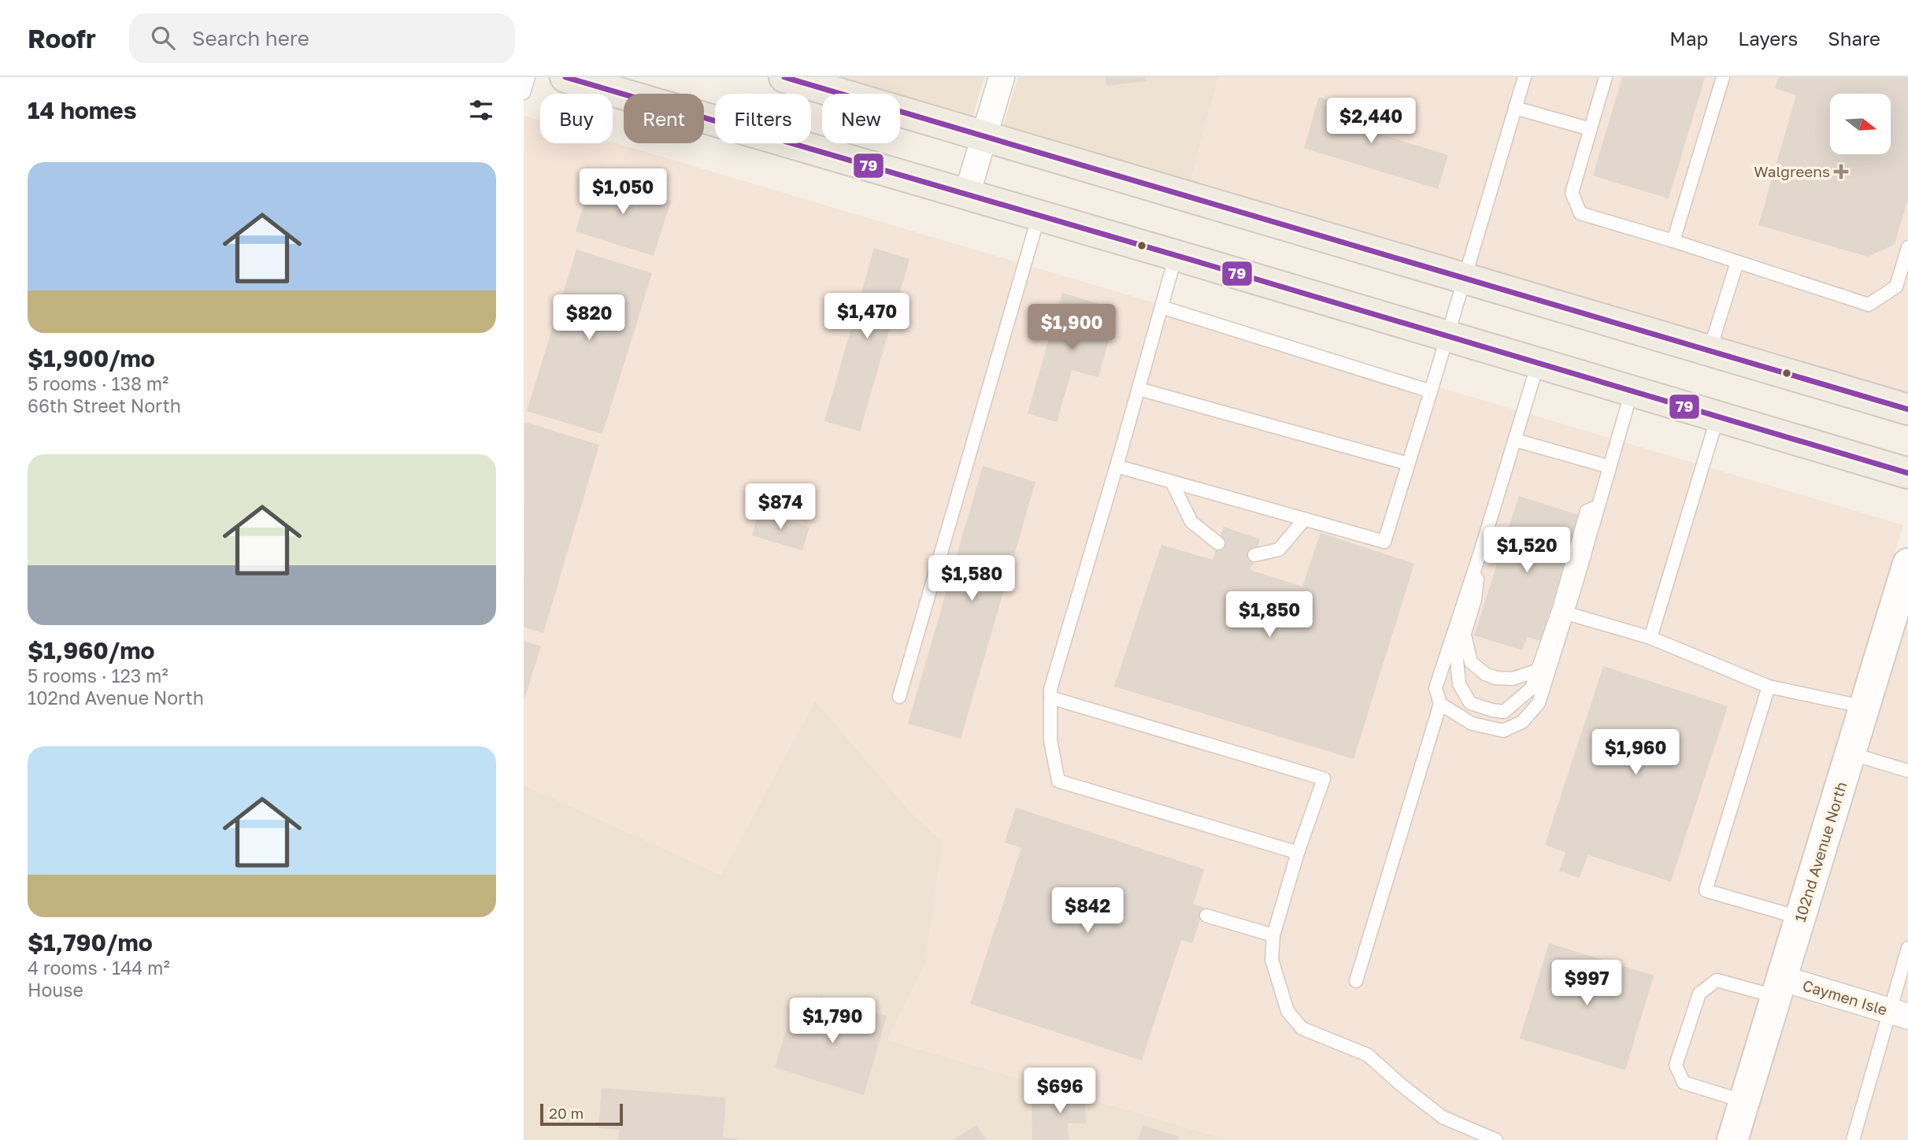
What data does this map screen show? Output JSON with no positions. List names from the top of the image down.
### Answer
{
  "streets": {
    "street": ["102nd Avenue North", "Caymen Isle"]
  },
  "crossings": [
    ["102nd Avenue North", "Caymen Isle"]
  ],
  "places": {
    "health": ["Walgreens"]
  },
  "lines": ["transit line 79"],
  "scale_bar": "20 m",
  "north": "right",
  "page": {
    "header": "Roofr",
    "search": "Search here",
    "nav": ["Map", "Layers", "Share"],
    "heading": "14 homes",
    "chip": [
      "Buy",
      "Rent",
      "Filters",
      "New"
    ],
    "price": [
      "$2,440",
      "$1,050",
      "$1,470",
      "$820",
      "$1,900",
      "$874",
      "$1,520",
      "$1,580",
      "$1,850",
      "$1,960",
      "$842",
      "$997",
      "$1,790",
      "$696"
    ],
    "list": [
      {
        "name": "$1,900/mo",
        "note": "5 rooms · 138 m² · 66th Street North"
      },
      {
        "name": "$1,960/mo",
        "note": "5 rooms · 123 m² · 102nd Avenue North"
      },
      {
        "name": "$1,790/mo",
        "note": "4 rooms · 144 m² · House"
      }
    ],
    "scale": "20 m"
  }
}
